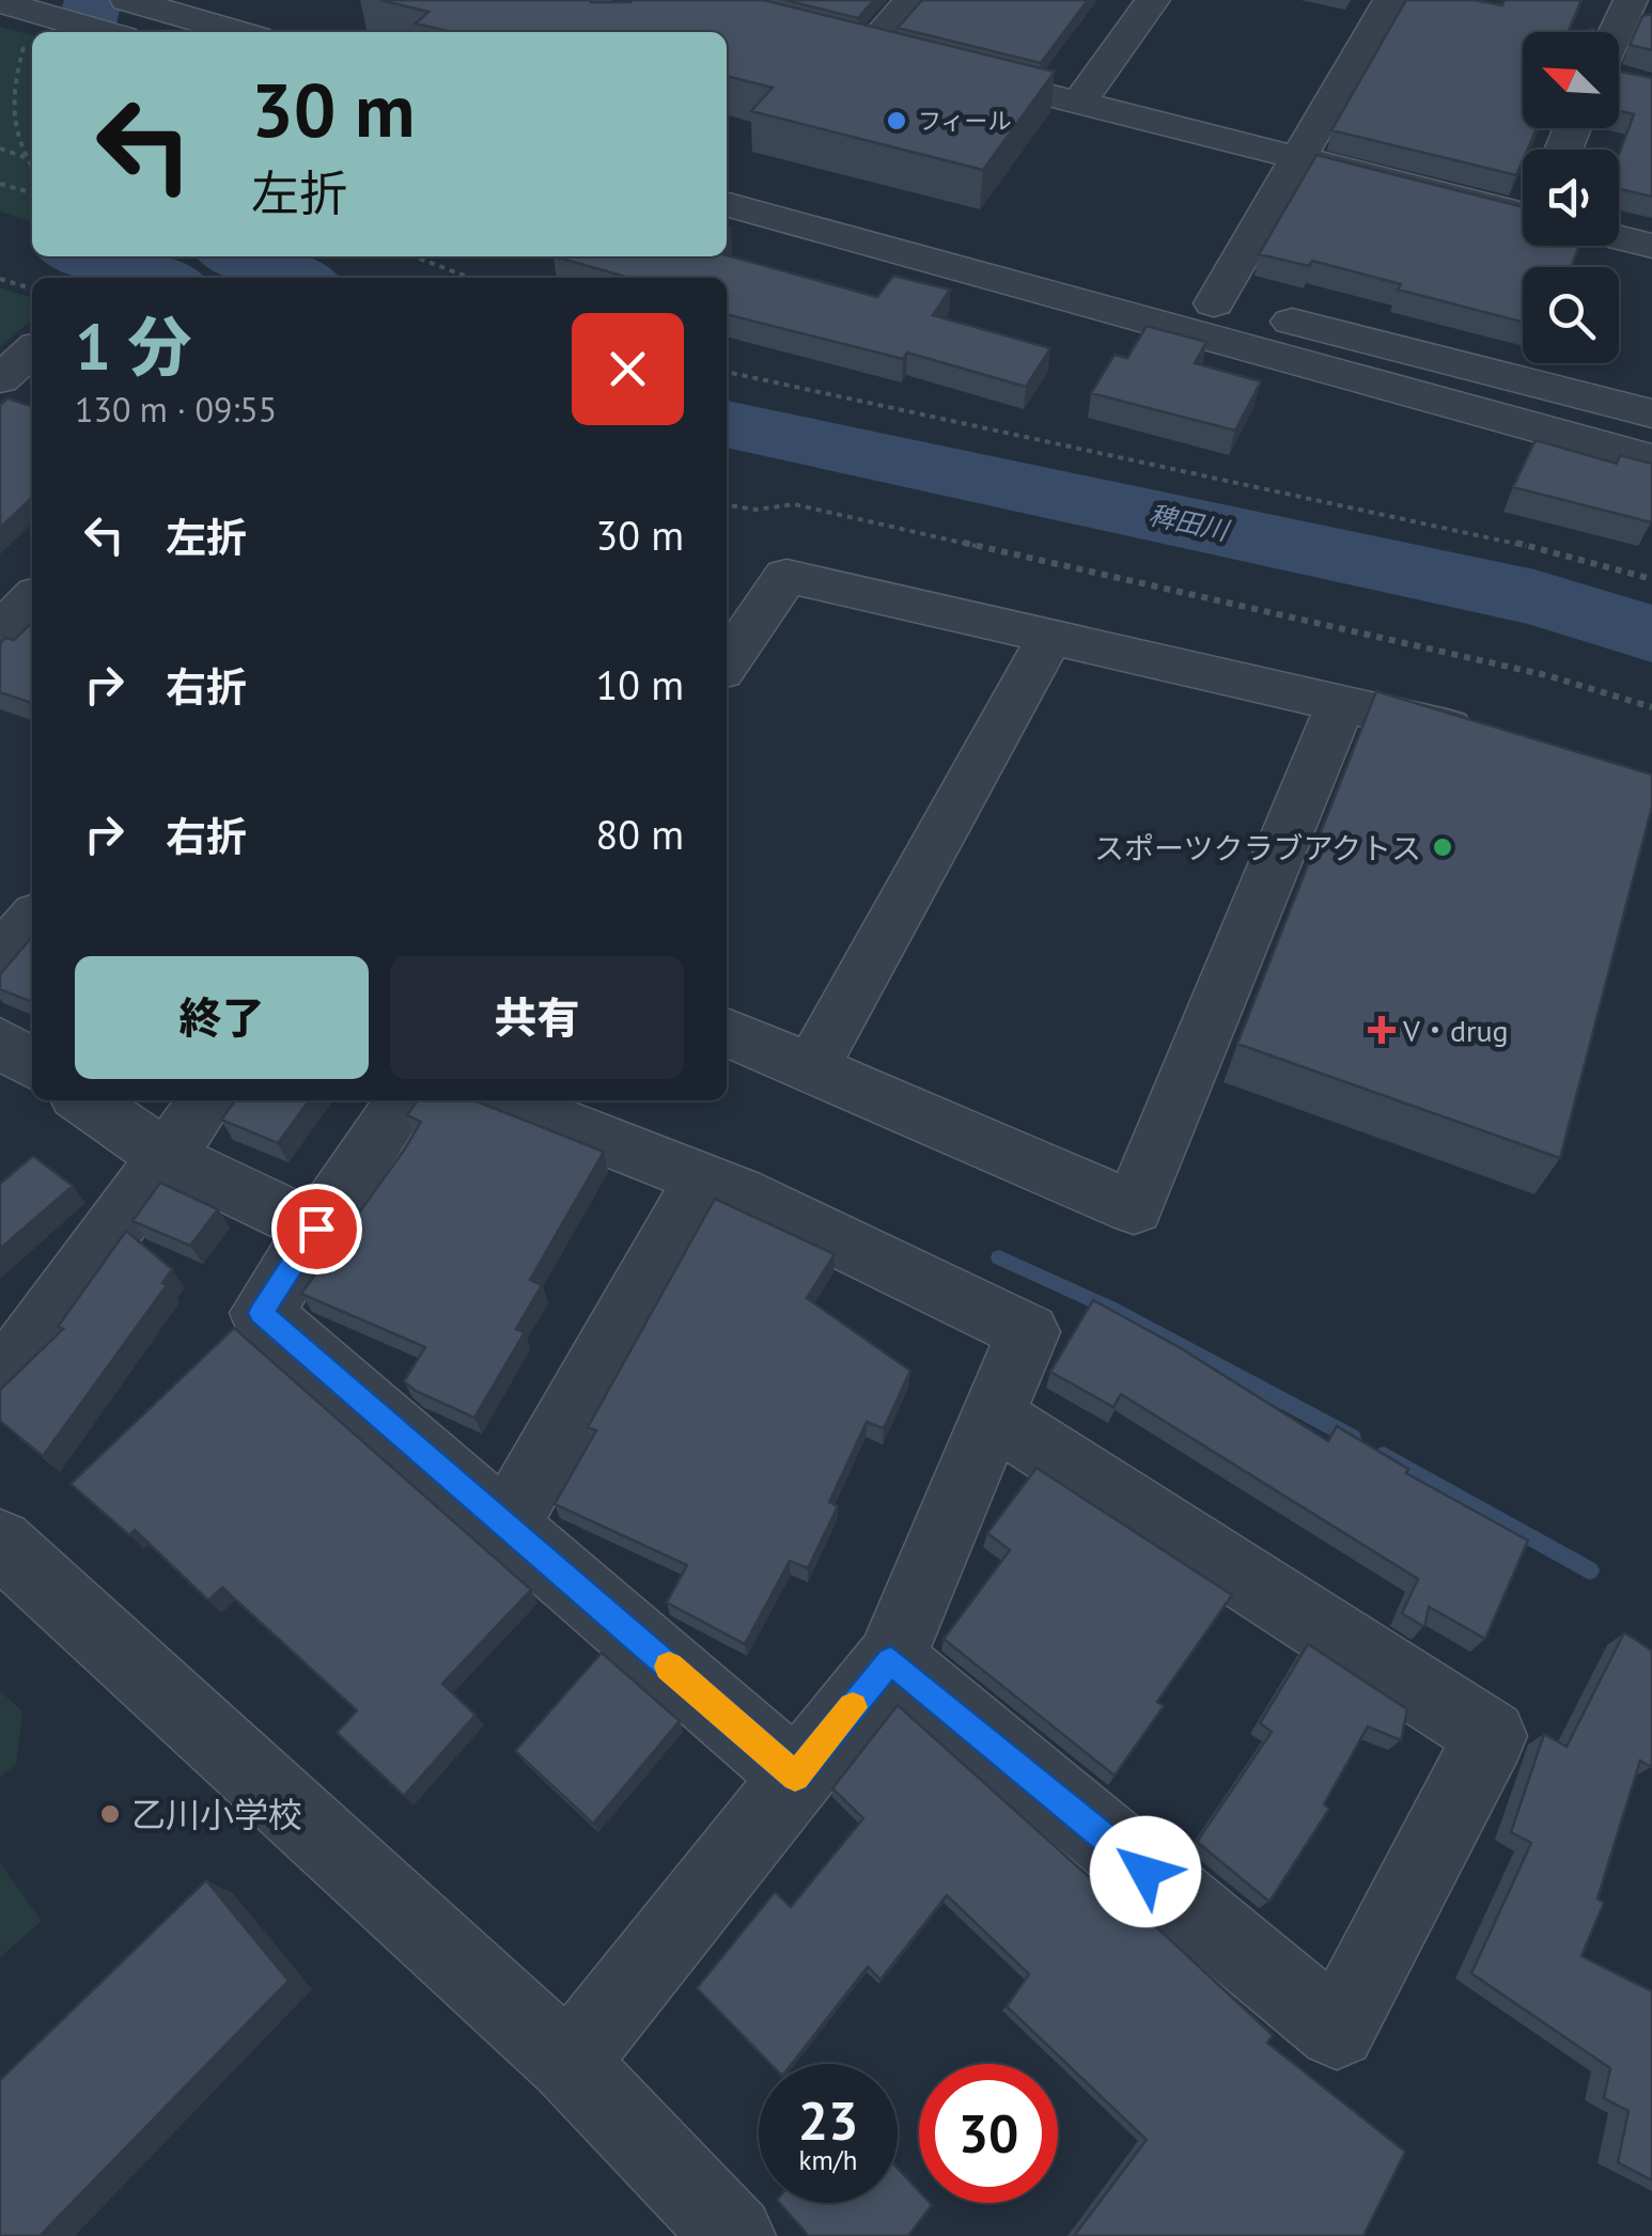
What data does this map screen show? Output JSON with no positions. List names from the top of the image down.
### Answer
{
  "water": ["稗田川"],
  "places": {
    "other": ["フィール", "スポーツクラブアクトス", "乙川小学校"],
    "health": ["V・drug"]
  },
  "north": "top left",
  "page": {
    "turn": ["30 m", "左折"],
    "heading": ["1 分", "130 m · 09:55"],
    "list": [
      {
        "name": "左折",
        "value": "30 m"
      },
      {
        "name": "右折",
        "value": "10 m"
      },
      {
        "name": "右折",
        "value": "80 m"
      }
    ],
    "buttons": ["終了", "共有"],
    "speed": "23 km/h",
    "limit": "30"
  }
}
